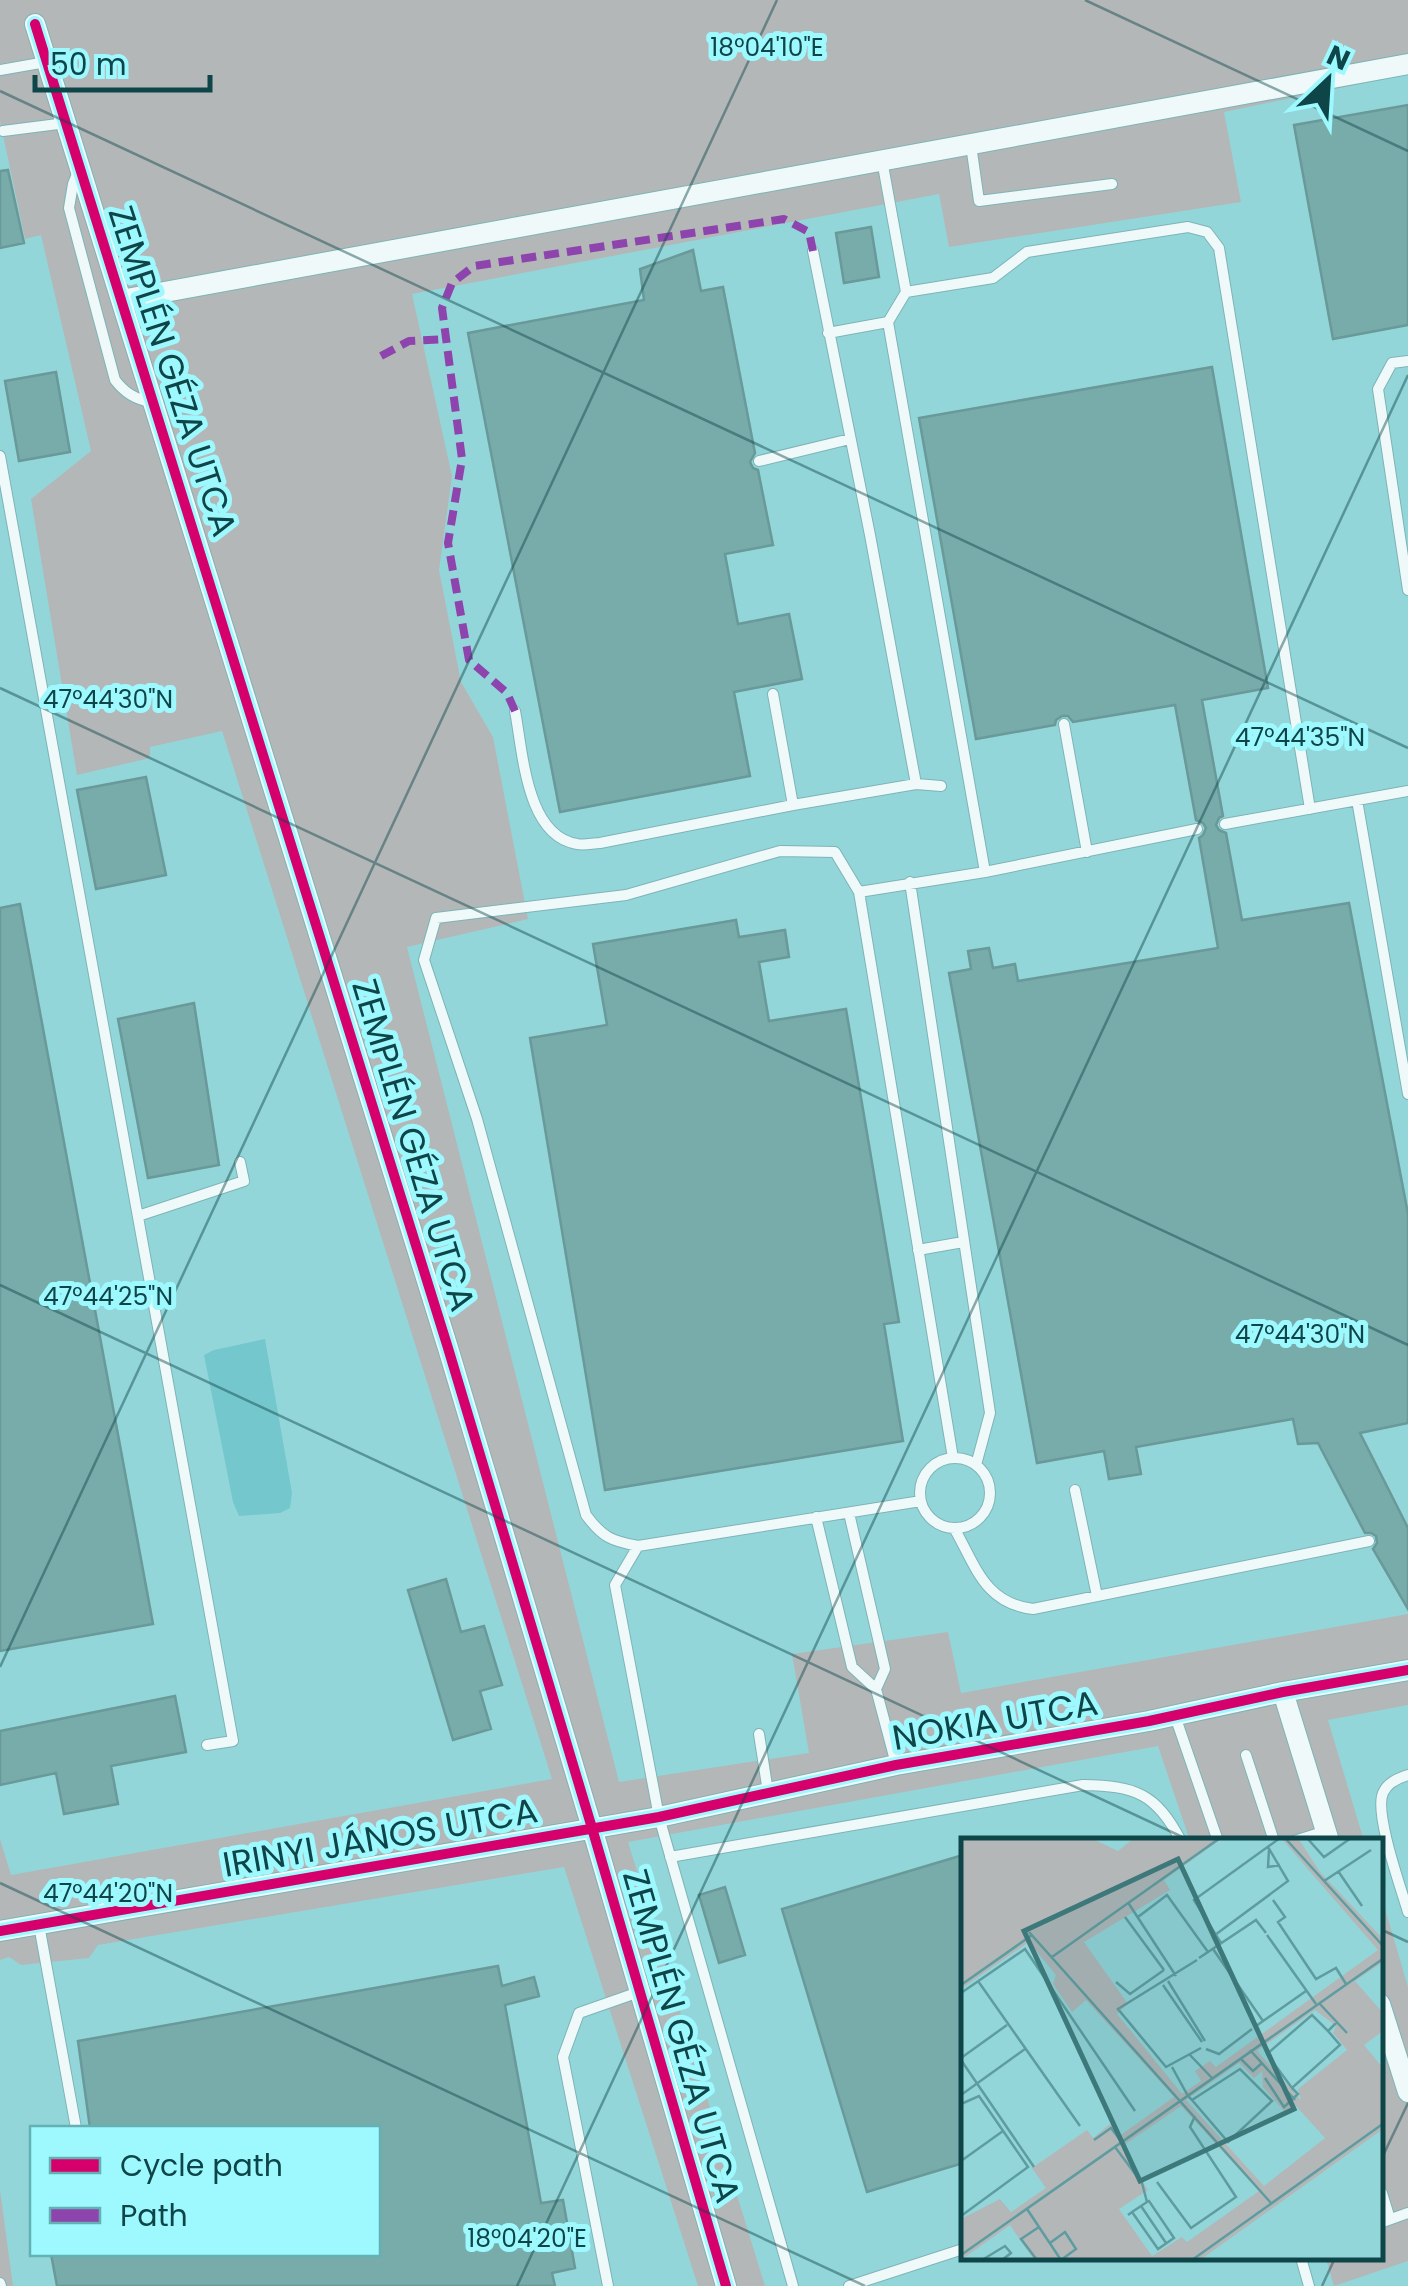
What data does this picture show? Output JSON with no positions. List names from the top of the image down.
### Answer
{
  "streets": {
    "street": ["ZEMPLÉN GÉZA UTCA", "NOKIA UTCA", "IRINYI JÁNOS UTCA"]
  },
  "crossings": [
    ["ZEMPLÉN GÉZA UTCA", "NOKIA UTCA"],
    ["ZEMPLÉN GÉZA UTCA", "IRINYI JÁNOS UTCA"],
    ["NOKIA UTCA", "IRINYI JÁNOS UTCA"]
  ],
  "legend": ["Cycle path", "Path"],
  "scale_bar": "50 m",
  "north": "top right",
  "coordinates": [
    "18°04'10\"E",
    "47°44'30\"N",
    "47°44'35\"N",
    "47°44'25\"N",
    "47°44'20\"N",
    "18°04'20\"E"
  ]
}
